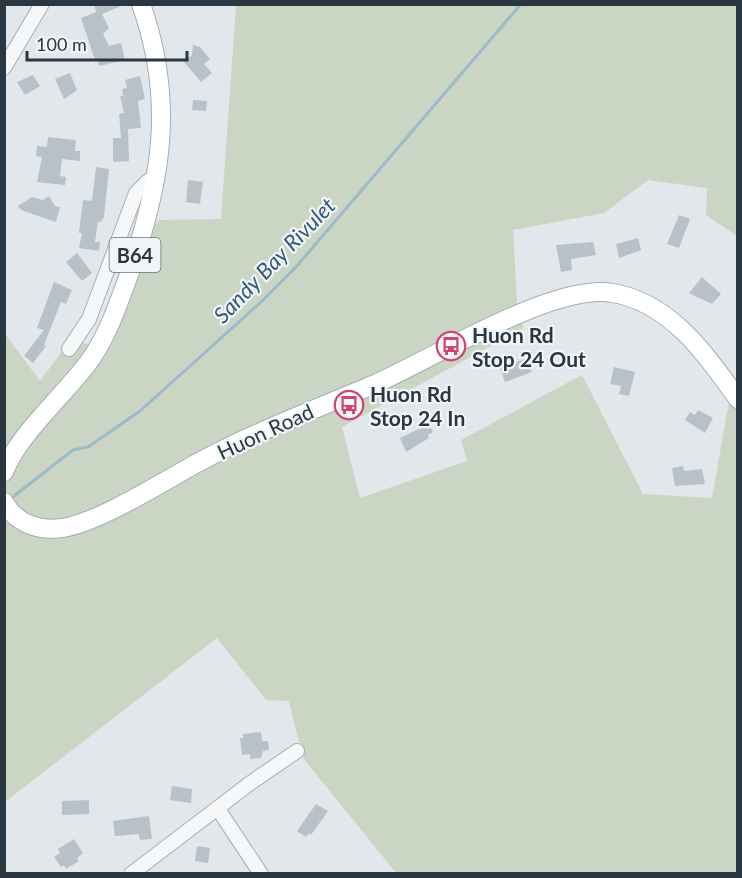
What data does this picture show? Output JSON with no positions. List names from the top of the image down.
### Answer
{
  "streets": {
    "main road": ["B64", "Huon Road"]
  },
  "water": ["Sandy Bay Rivulet"],
  "places": {
    "bus stop": ["Huon Rd Stop 24 Out", "Huon Rd Stop 24 In"]
  },
  "scale_bar": "100 m"
}
